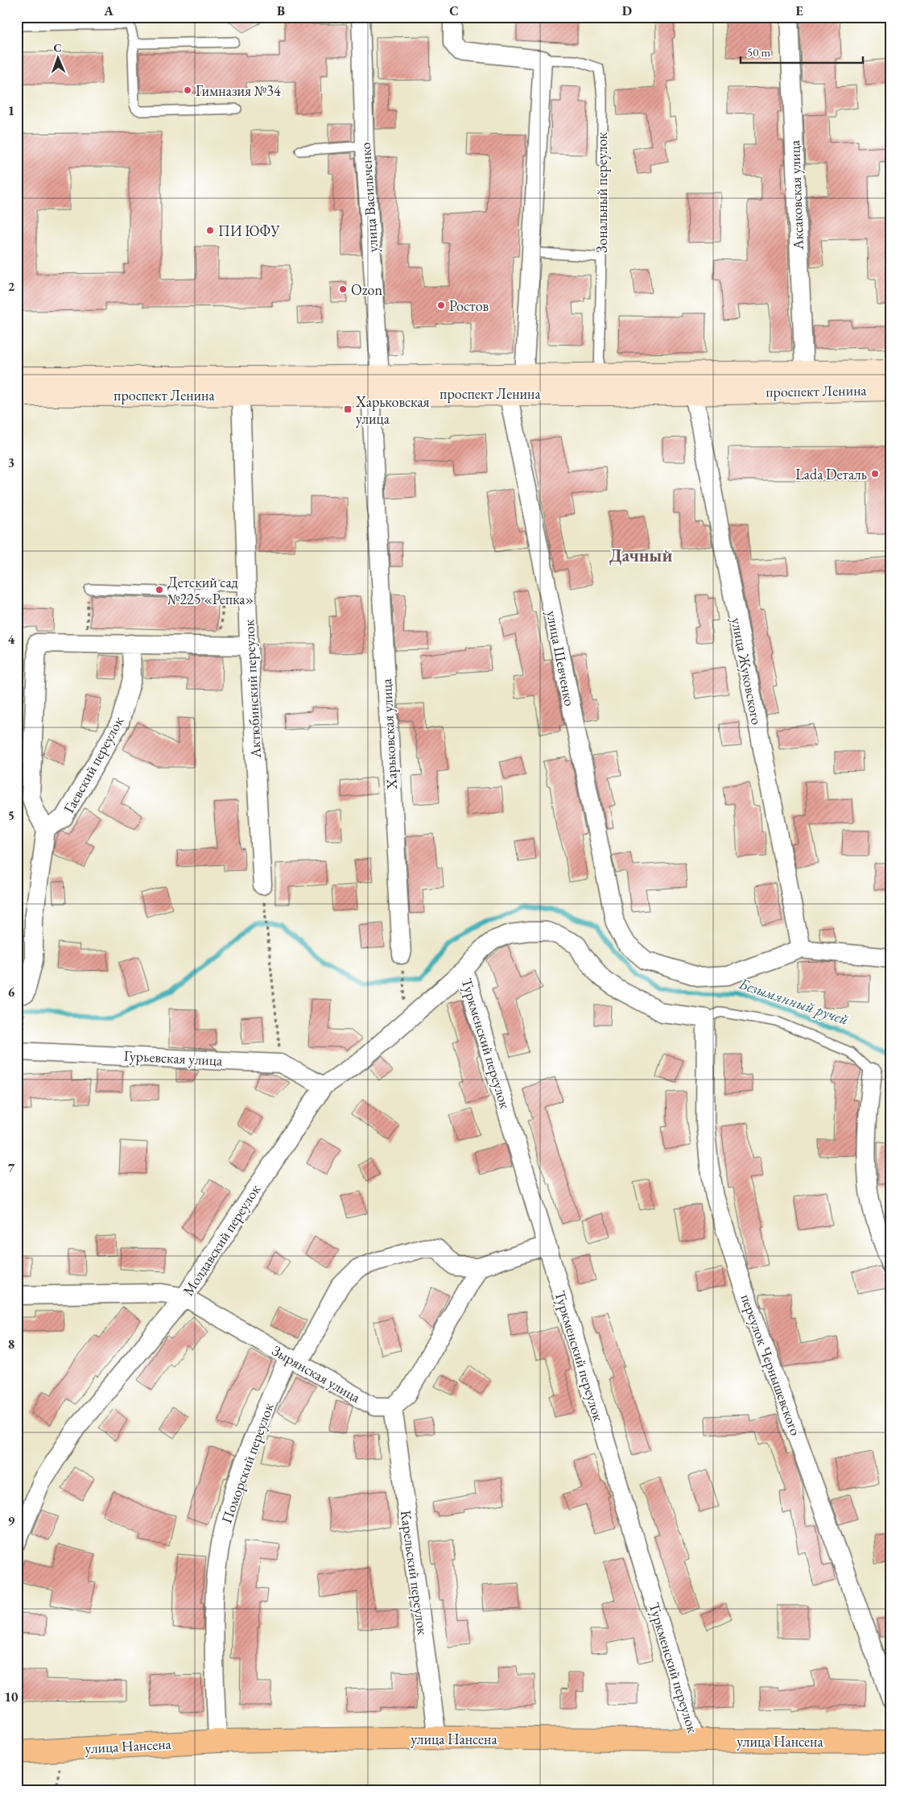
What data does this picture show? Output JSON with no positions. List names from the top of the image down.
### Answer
{
  "streets": {
    "main road": ["проспект Ленина", "улица Нансена"],
    "street": [
      "Зональный переулок",
      "Аксаковская улица",
      "улица Васильченко",
      "улица Шевченко",
      "улица Жуковского",
      "Актюбинский переулок",
      "Харьковская улица",
      "Гаевский переулок",
      "Туркменский переулок",
      "Гурьевская улица",
      "Молдавский переулок",
      "переулок Чернышевского",
      "Зырянская улица",
      "Поморский переулок",
      "Карельский переулок"
    ]
  },
  "crossings": [
    ["Зональный переулок", "проспект Ленина"],
    ["Аксаковская улица", "проспект Ленина"],
    ["улица Васильченко", "проспект Ленина"],
    ["улица Васильченко", "Харьковская улица"],
    ["проспект Ленина", "улица Шевченко"],
    ["проспект Ленина", "улица Жуковского"],
    ["проспект Ленина", "Актюбинский переулок"],
    ["проспект Ленина", "Харьковская улица"],
    ["улица Шевченко", "улица Жуковского"],
    ["Туркменский переулок", "Молдавский переулок"],
    ["Туркменский переулок", "улица Нансена"],
    ["Гурьевская улица", "Молдавский переулок"],
    ["Молдавский переулок", "переулок Чернышевского"],
    ["Молдавский переулок", "Зырянская улица"],
    ["Зырянская улица", "Поморский переулок"],
    ["Зырянская улица", "Карельский переулок"],
    ["Поморский переулок", "улица Нансена"],
    ["Карельский переулок", "улица Нансена"]
  ],
  "districts": ["Дачный"],
  "water": ["Безымянный ручей"],
  "places": {
    "other": [
      "Гимназия №34",
      "ПИ ЮФУ",
      "Ozon",
      "Ростов",
      "Lada Dеталь",
      "Детский сад №225 «Репка»"
    ],
    "transit": ["Харьковская улица"]
  },
  "scale_bar": "50 m",
  "north": "top",
  "grid": {
    "columns": [
      "A",
      "B",
      "C",
      "D",
      "E"
    ],
    "rows": [
      "1",
      "2",
      "3",
      "4",
      "5",
      "6",
      "7",
      "8",
      "9",
      "10"
    ]
  }
}
